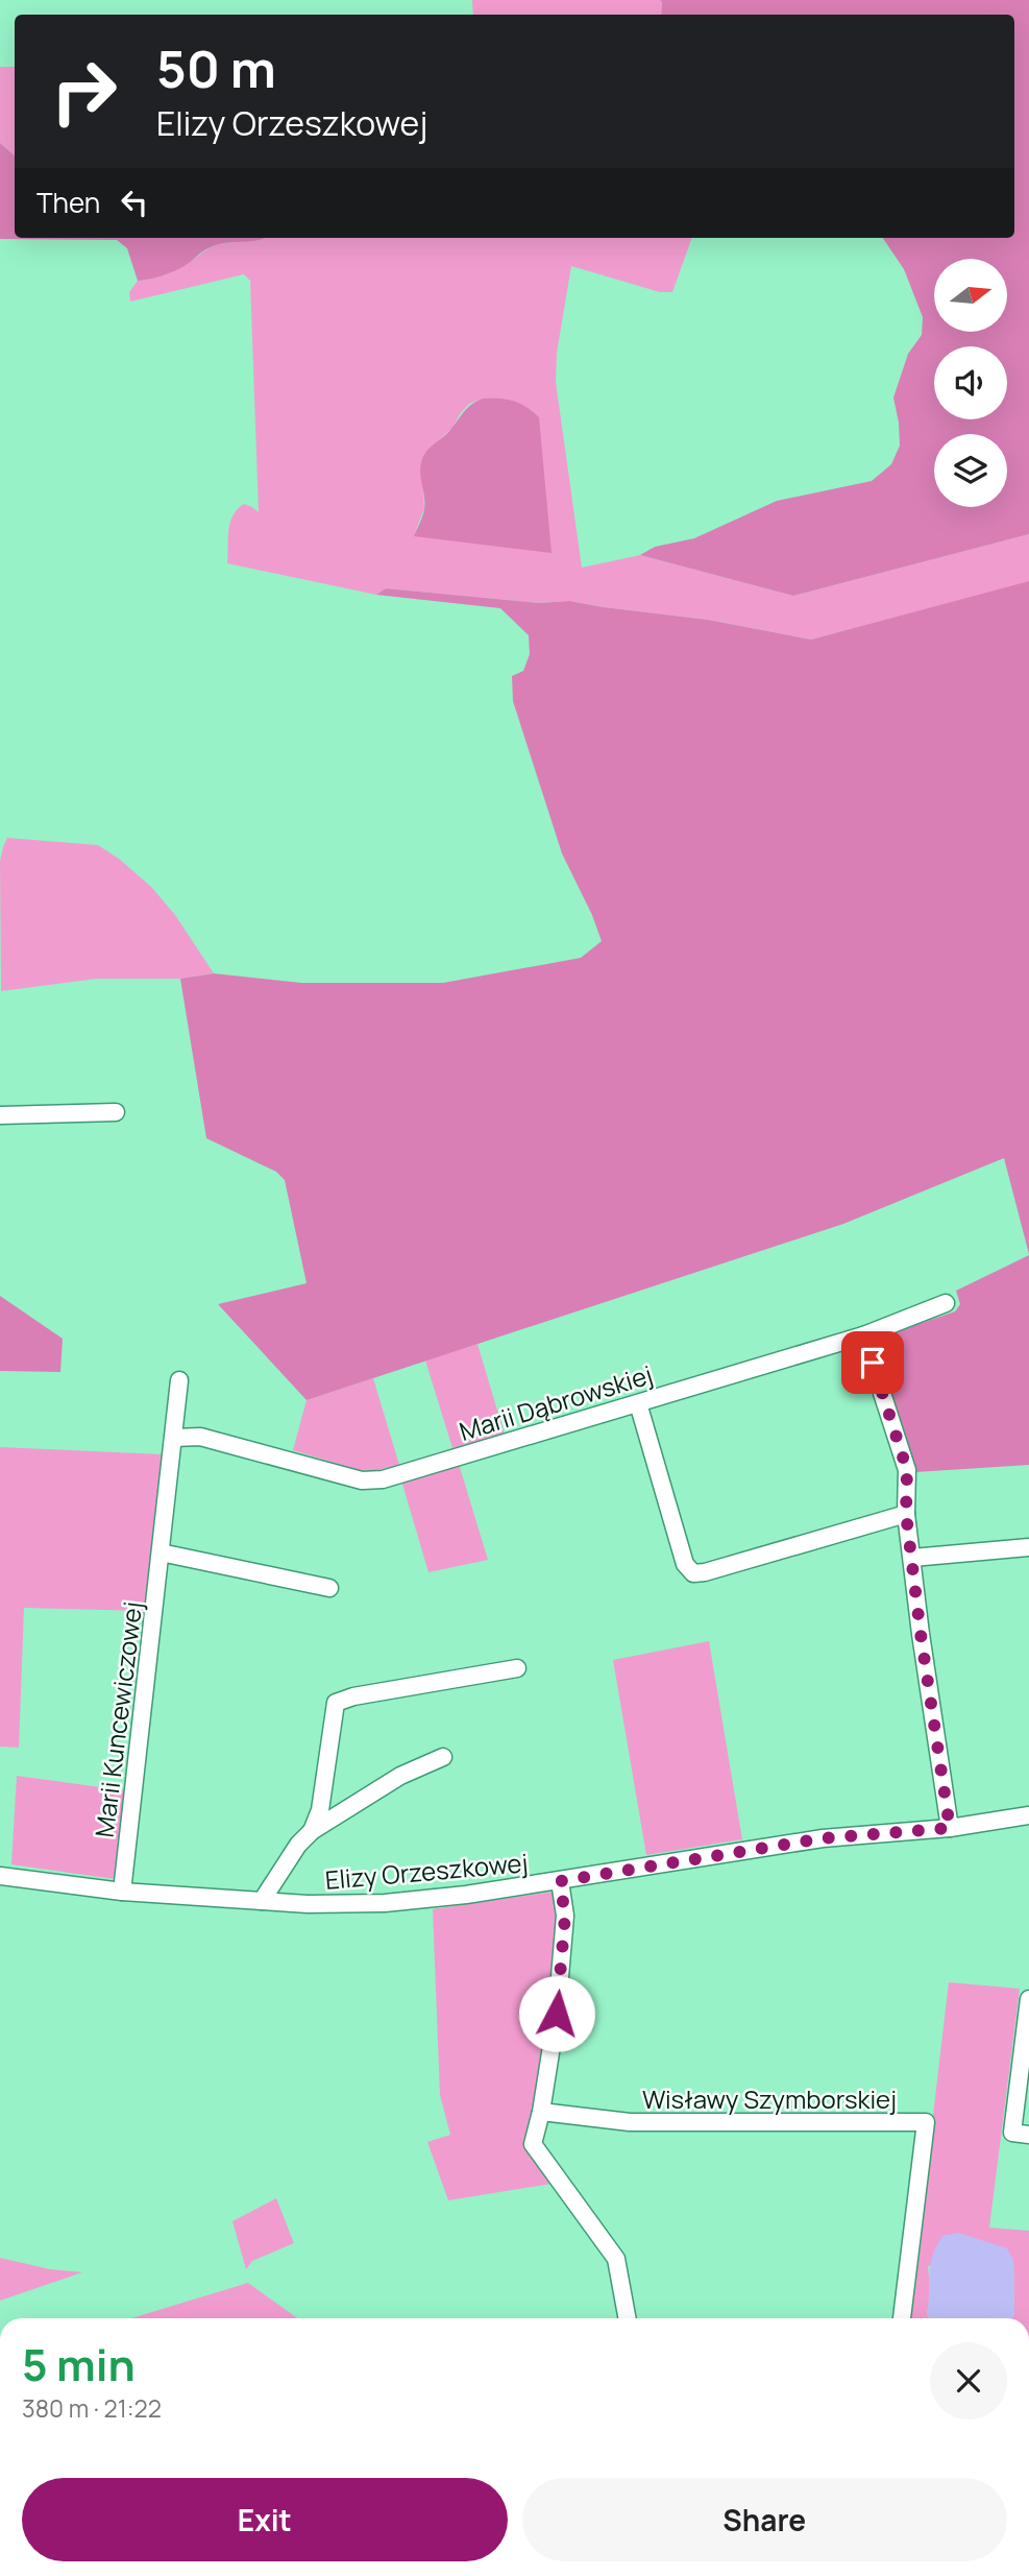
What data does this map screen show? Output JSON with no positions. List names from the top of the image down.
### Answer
{
  "streets": {
    "street": [
      "Marii Dąbrowskiej",
      "Marii Kuncewiczowej",
      "Elizy Orzeszkowej",
      "Wisławy Szymborskiej"
    ]
  },
  "crossings": [
    ["Marii Dąbrowskiej", "Marii Kuncewiczowej"],
    ["Marii Kuncewiczowej", "Elizy Orzeszkowej"]
  ],
  "north": "right",
  "page": {
    "turn": ["50 m", "Elizy Orzeszkowej"],
    "then": "Then",
    "heading": ["5 min", "380 m · 21:22"],
    "buttons": ["Exit", "Share"]
  }
}
